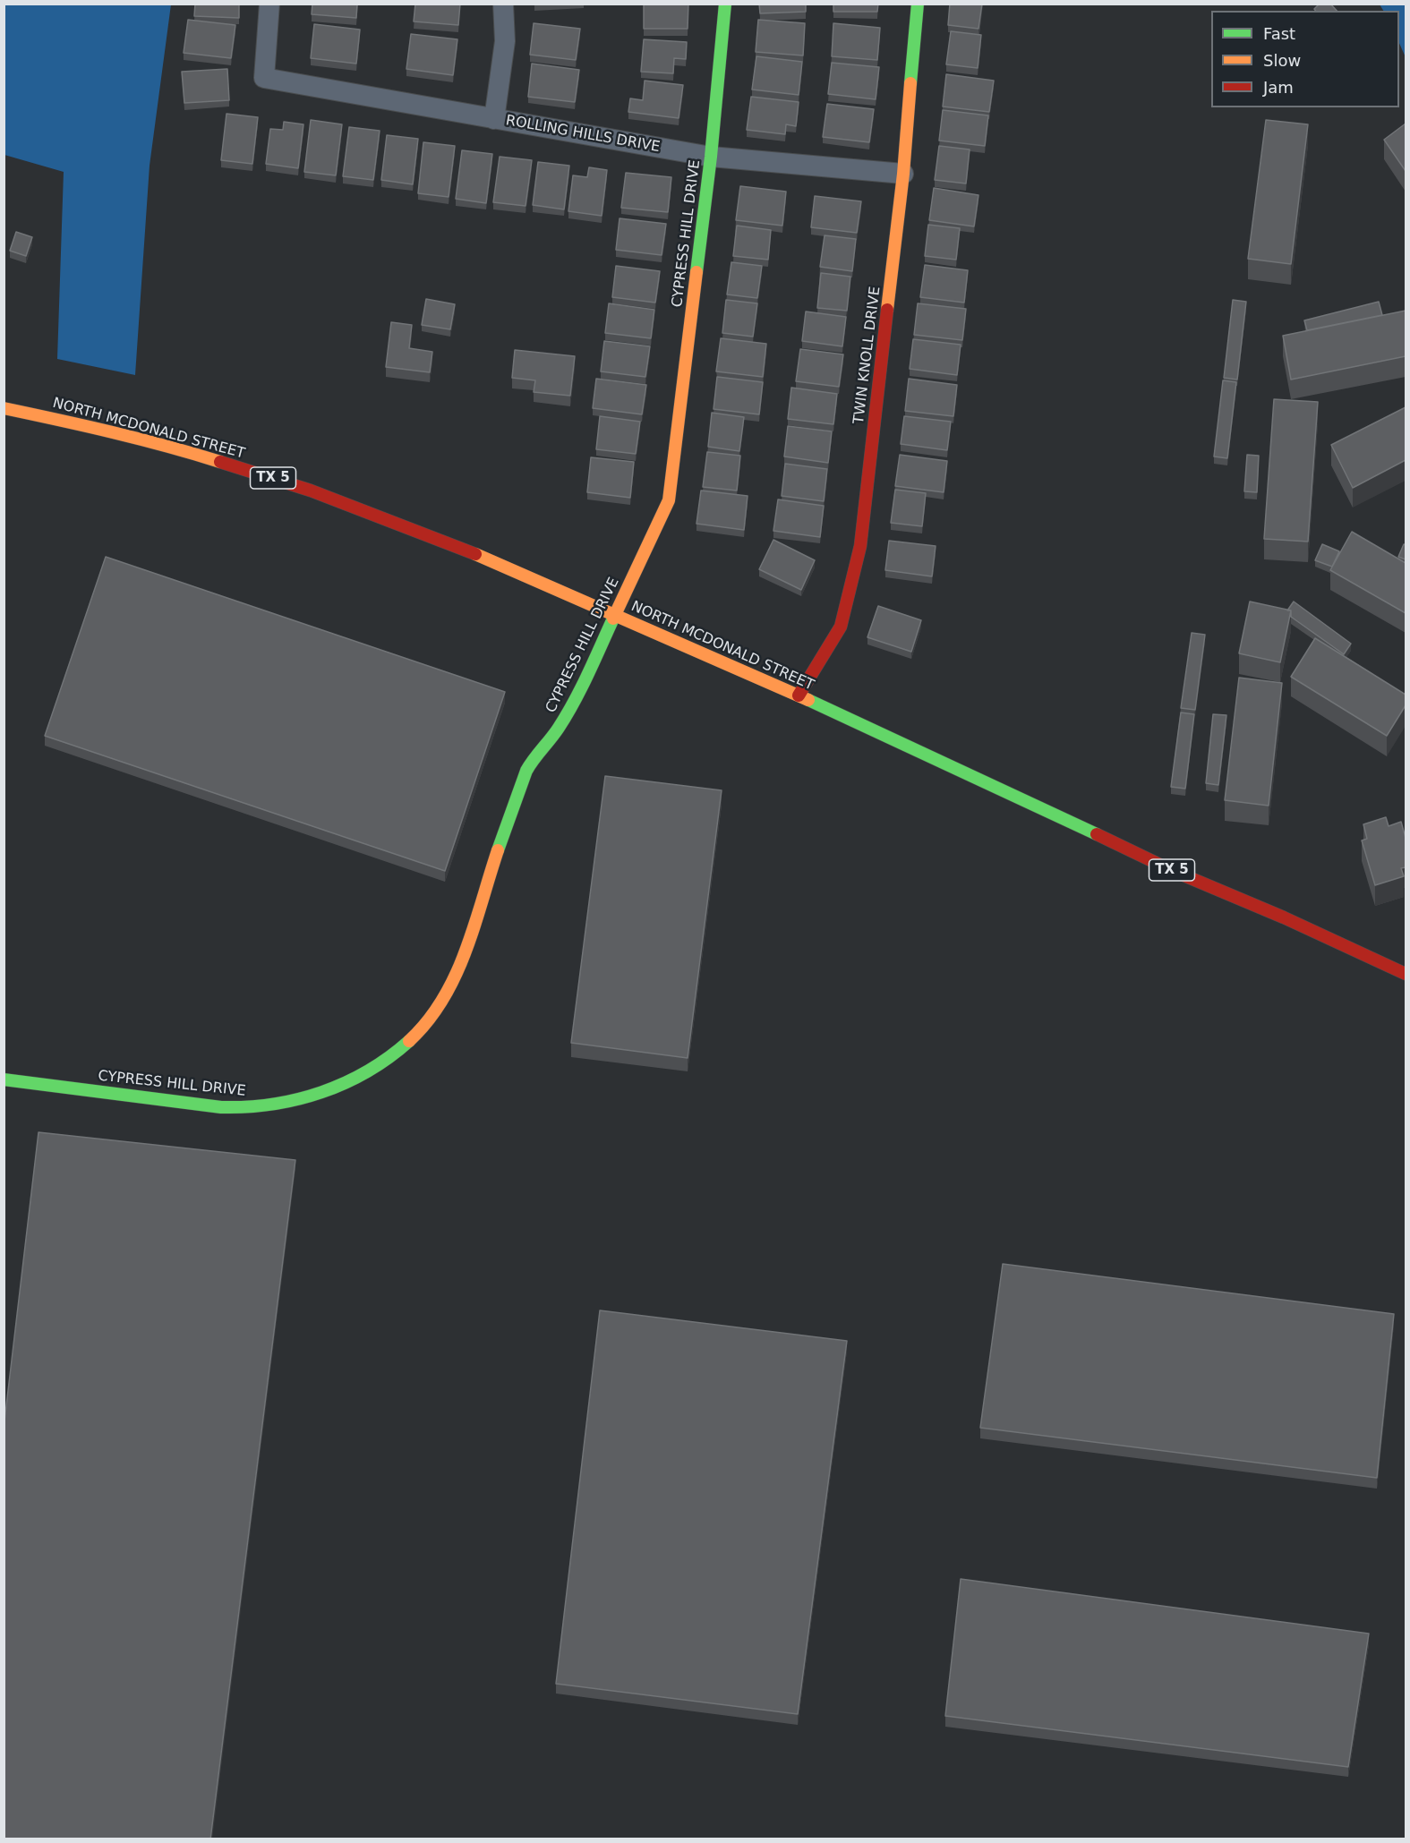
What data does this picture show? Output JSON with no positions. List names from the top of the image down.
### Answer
{
  "streets": {
    "street": [
      "ROLLING HILLS DRIVE",
      "CYPRESS HILL DRIVE",
      "TWIN KNOLL DRIVE",
      "NORTH MCDONALD STREET",
      "TX 5"
    ]
  },
  "crossings": [
    ["ROLLING HILLS DRIVE", "CYPRESS HILL DRIVE"],
    ["ROLLING HILLS DRIVE", "TWIN KNOLL DRIVE"],
    ["CYPRESS HILL DRIVE", "NORTH MCDONALD STREET"],
    ["TWIN KNOLL DRIVE", "NORTH MCDONALD STREET"]
  ],
  "legend": ["Fast", "Slow", "Jam"]
}
